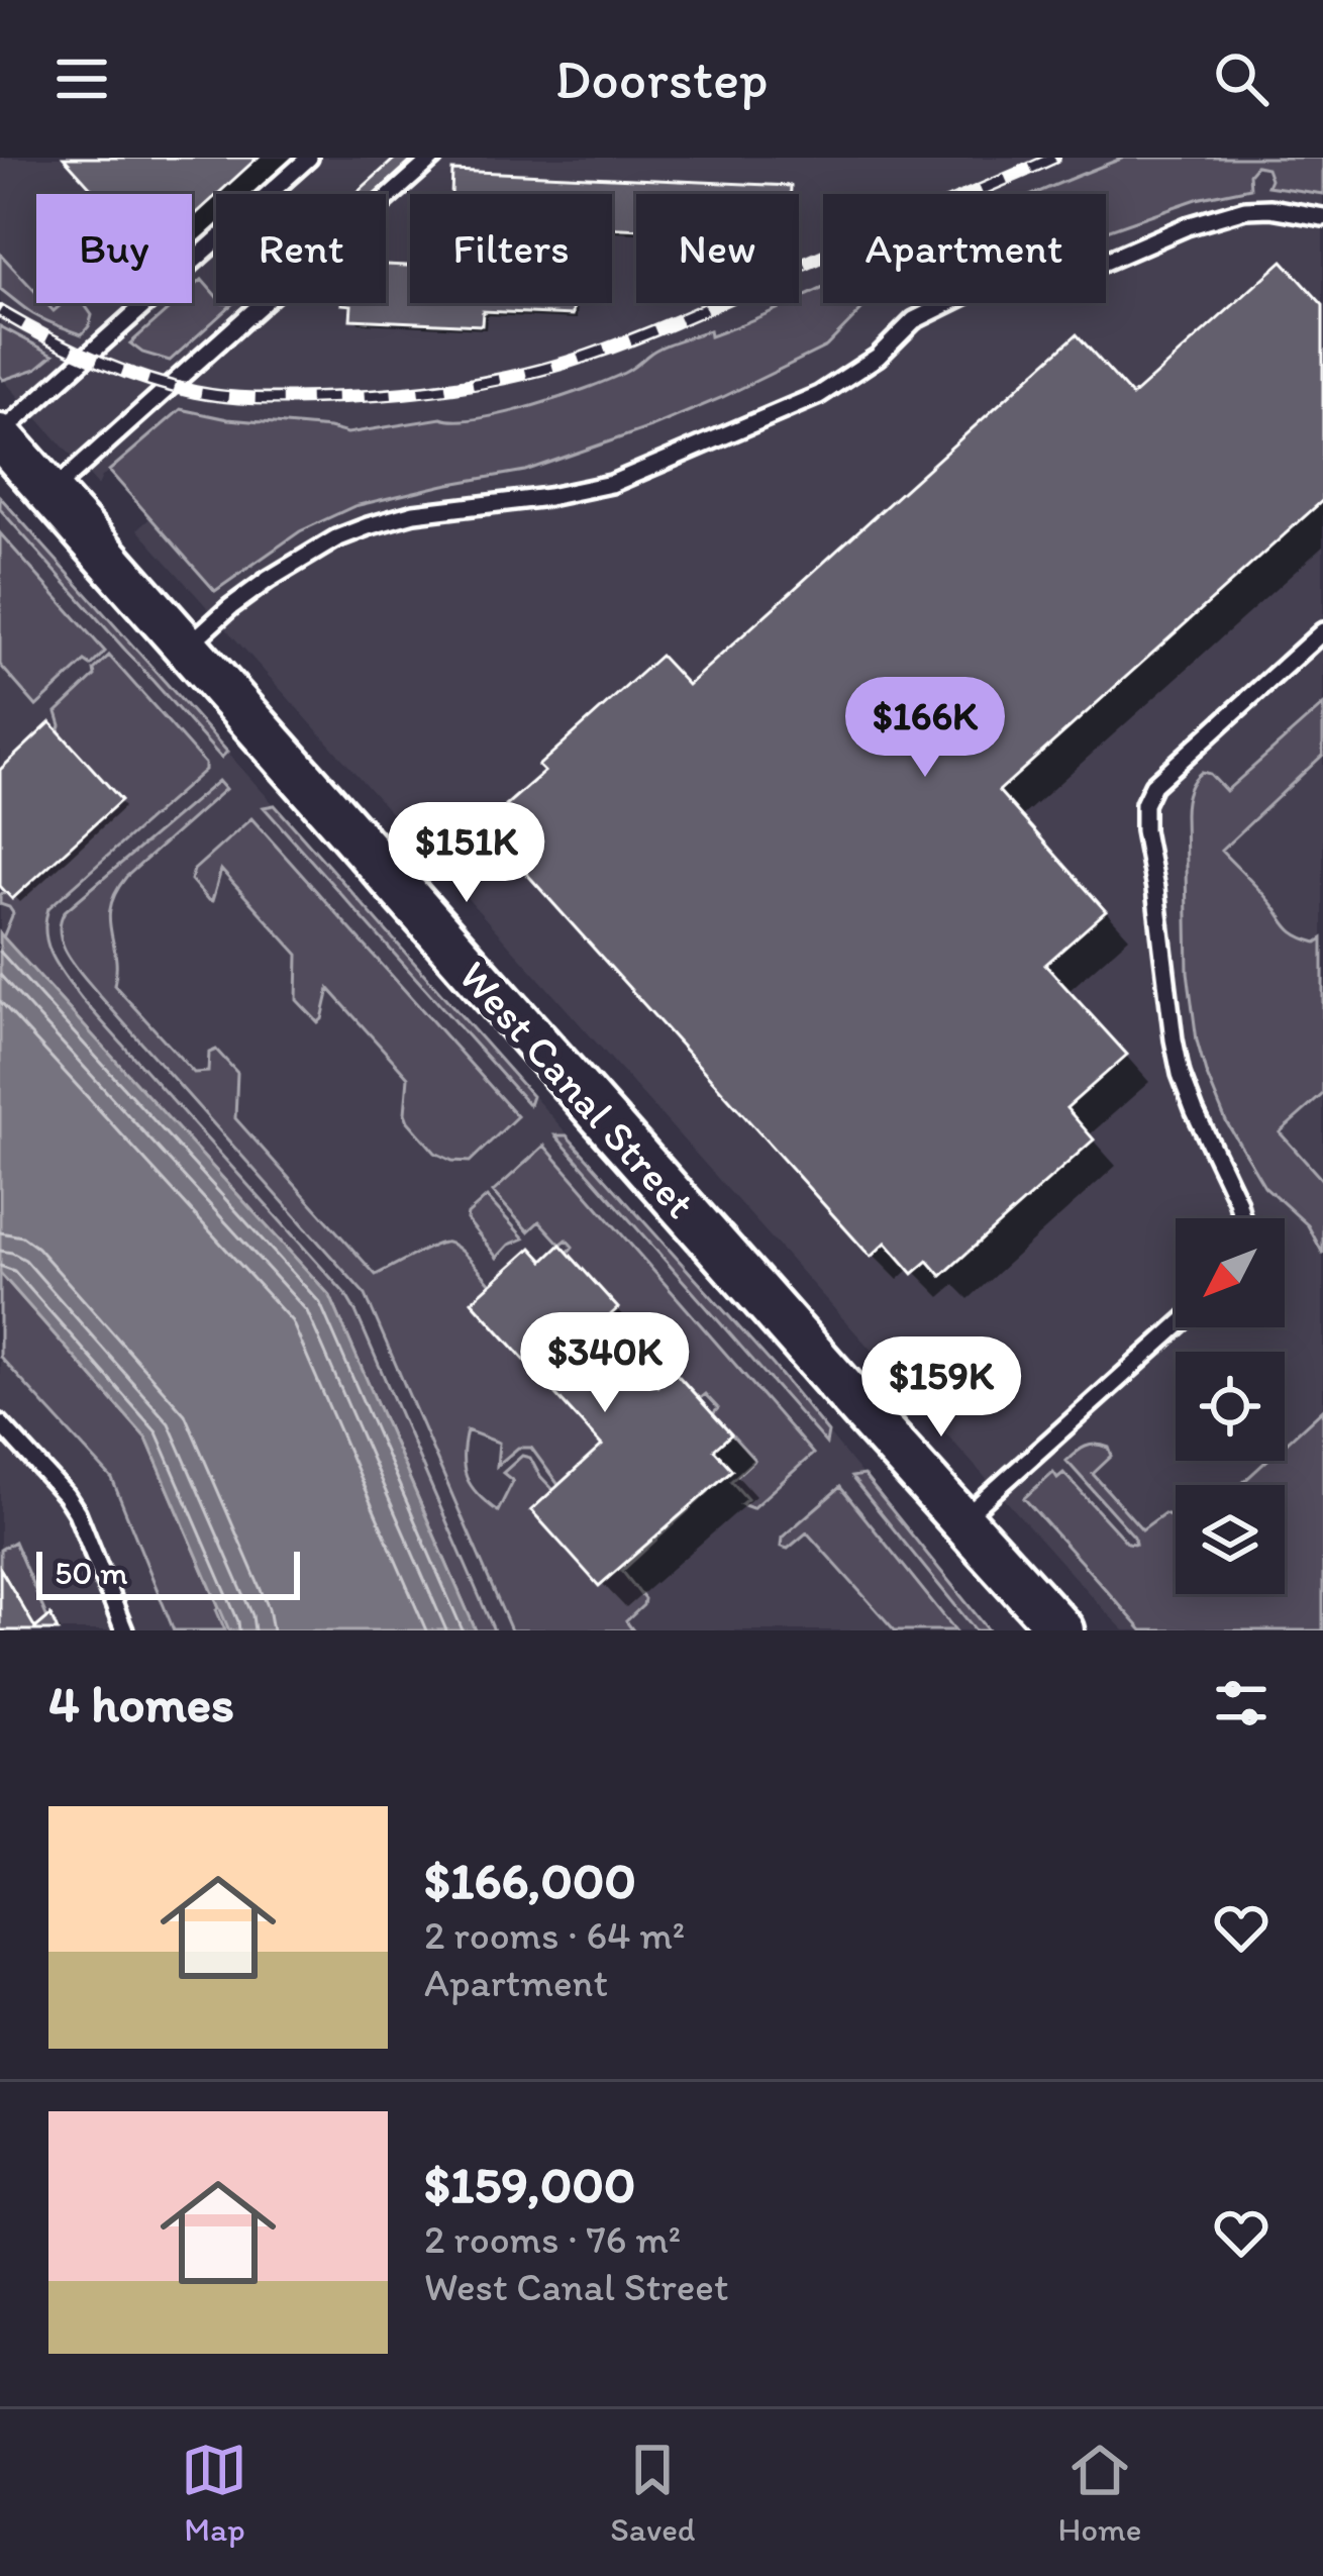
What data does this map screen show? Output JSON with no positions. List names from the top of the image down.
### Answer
{
  "streets": {
    "street": ["West Canal Street"]
  },
  "scale_bar": "50 m",
  "north": "bottom left",
  "page": {
    "header": "Doorstep",
    "chip": [
      "Buy",
      "Rent",
      "Filters",
      "New",
      "Apartment"
    ],
    "price": [
      "$166K",
      "$151K",
      "$340K",
      "$159K"
    ],
    "scale": "50 m",
    "heading": "4 homes",
    "list": [
      {
        "name": "$166,000",
        "note": "2 rooms · 64 m² · Apartment"
      },
      {
        "name": "$159,000",
        "note": "2 rooms · 76 m² · West Canal Street"
      }
    ],
    "tabs": ["Map", "Saved", "Home"]
  }
}
